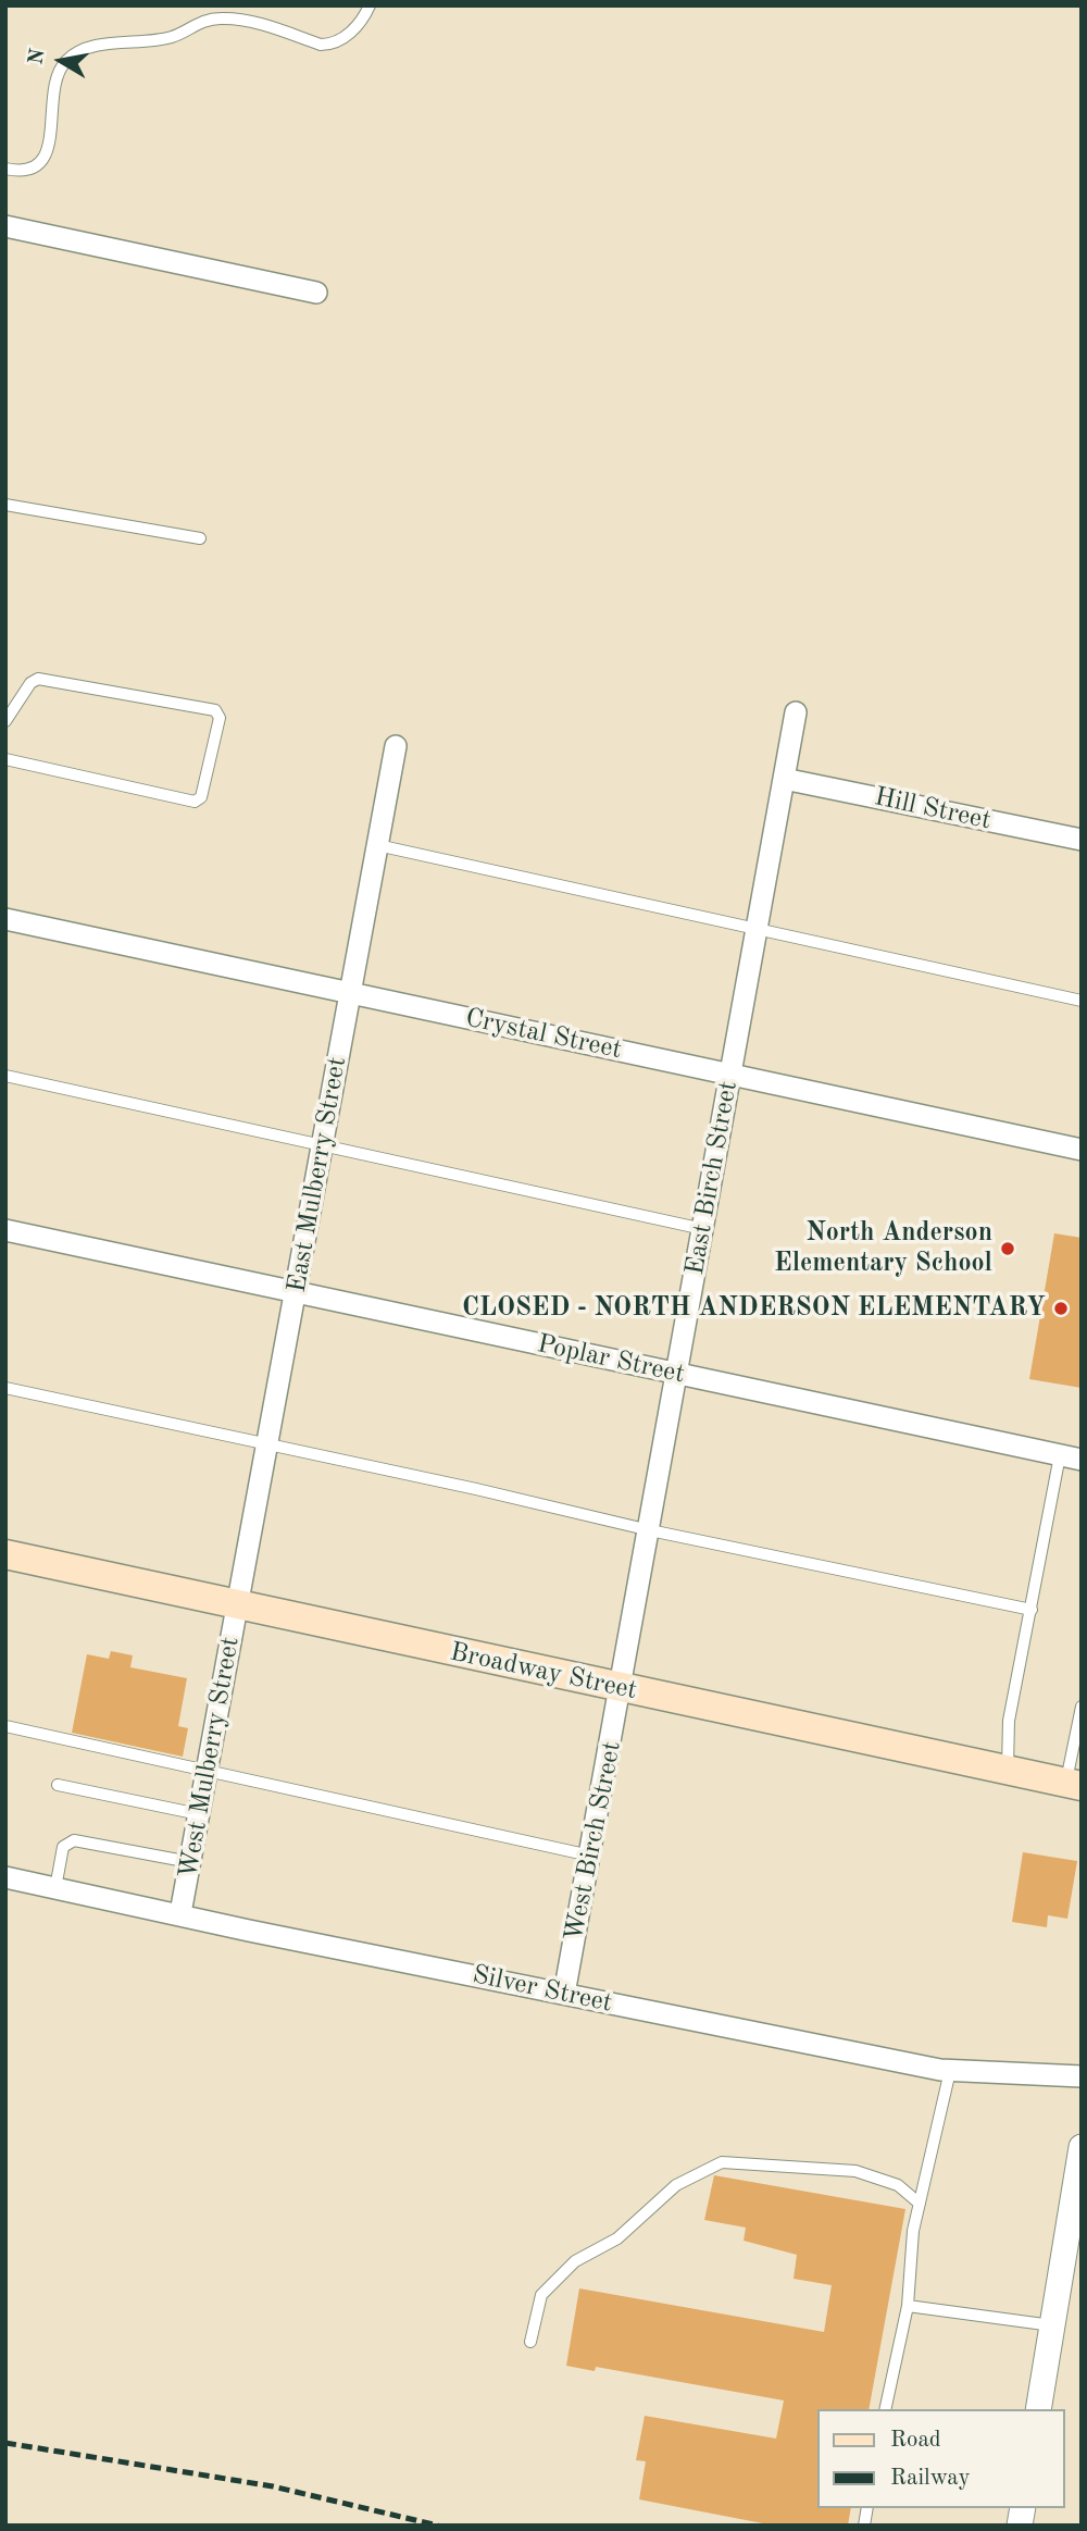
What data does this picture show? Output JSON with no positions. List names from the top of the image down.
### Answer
{
  "streets": {
    "main road": ["Broadway Street"],
    "street": [
      "Hill Street",
      "Crystal Street",
      "East Mulberry Street",
      "East Birch Street",
      "Poplar Street",
      "West Mulberry Street",
      "West Birch Street",
      "Silver Street"
    ]
  },
  "crossings": [
    ["Hill Street", "East Birch Street"],
    ["Crystal Street", "East Mulberry Street"],
    ["Crystal Street", "East Birch Street"],
    ["East Mulberry Street", "Poplar Street"],
    ["East Mulberry Street", "Broadway Street"],
    ["East Mulberry Street", "West Mulberry Street"],
    ["East Birch Street", "Poplar Street"],
    ["East Birch Street", "Broadway Street"],
    ["East Birch Street", "West Birch Street"],
    ["Broadway Street", "West Mulberry Street"],
    ["Broadway Street", "West Birch Street"],
    ["West Mulberry Street", "Silver Street"],
    ["West Birch Street", "Silver Street"]
  ],
  "places": ["North Anderson Elementary School", "CLOSED - NORTH ANDERSON ELEMENTARY"],
  "legend": ["Road", "Railway"],
  "north": "left"
}
